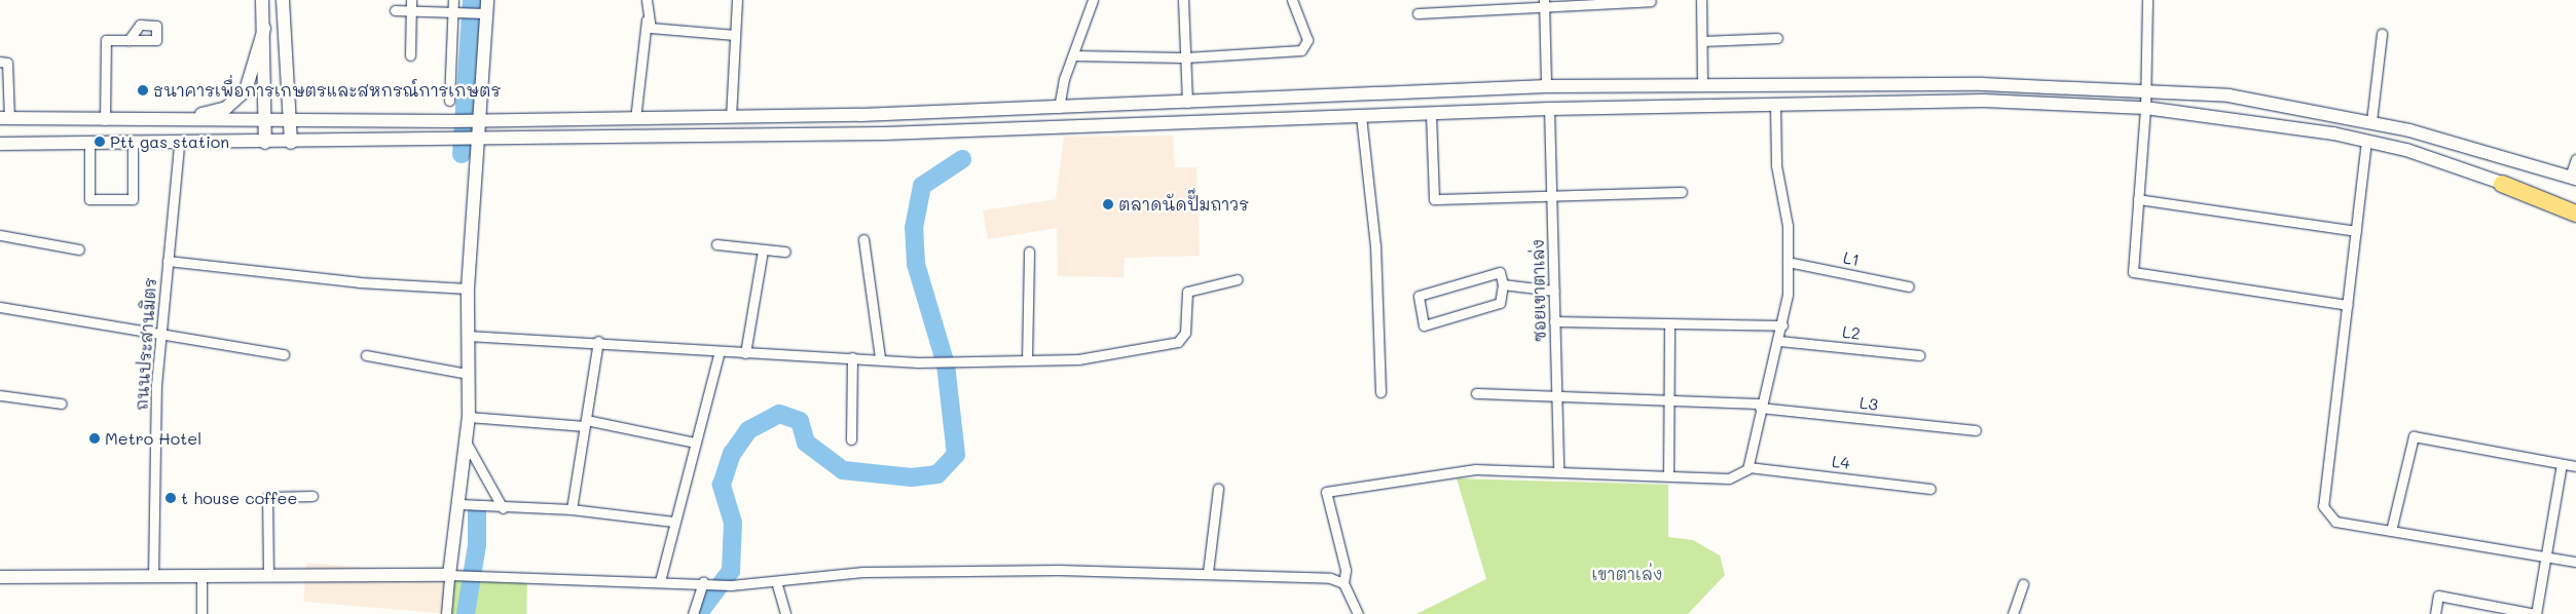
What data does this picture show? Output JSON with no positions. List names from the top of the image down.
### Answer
{
  "streets": {
    "street": [
      "L1",
      "ซอยเขาตาเล่ง",
      "L2",
      "ถนนประสานมิตร",
      "L3",
      "L4"
    ]
  },
  "crossings": [
    ["ซอยเขาตาเล่ง", "L3"]
  ],
  "parks": ["เขาตาเล่ง"],
  "places": [
    "ธนาคารเพื่อการเกษตรและสหกรณ์การเกษตร",
    "Ptt gas station",
    "ตลาดนัดปั๊มถาวร",
    "Metro Hotel",
    "t house coffee"
  ]
}
